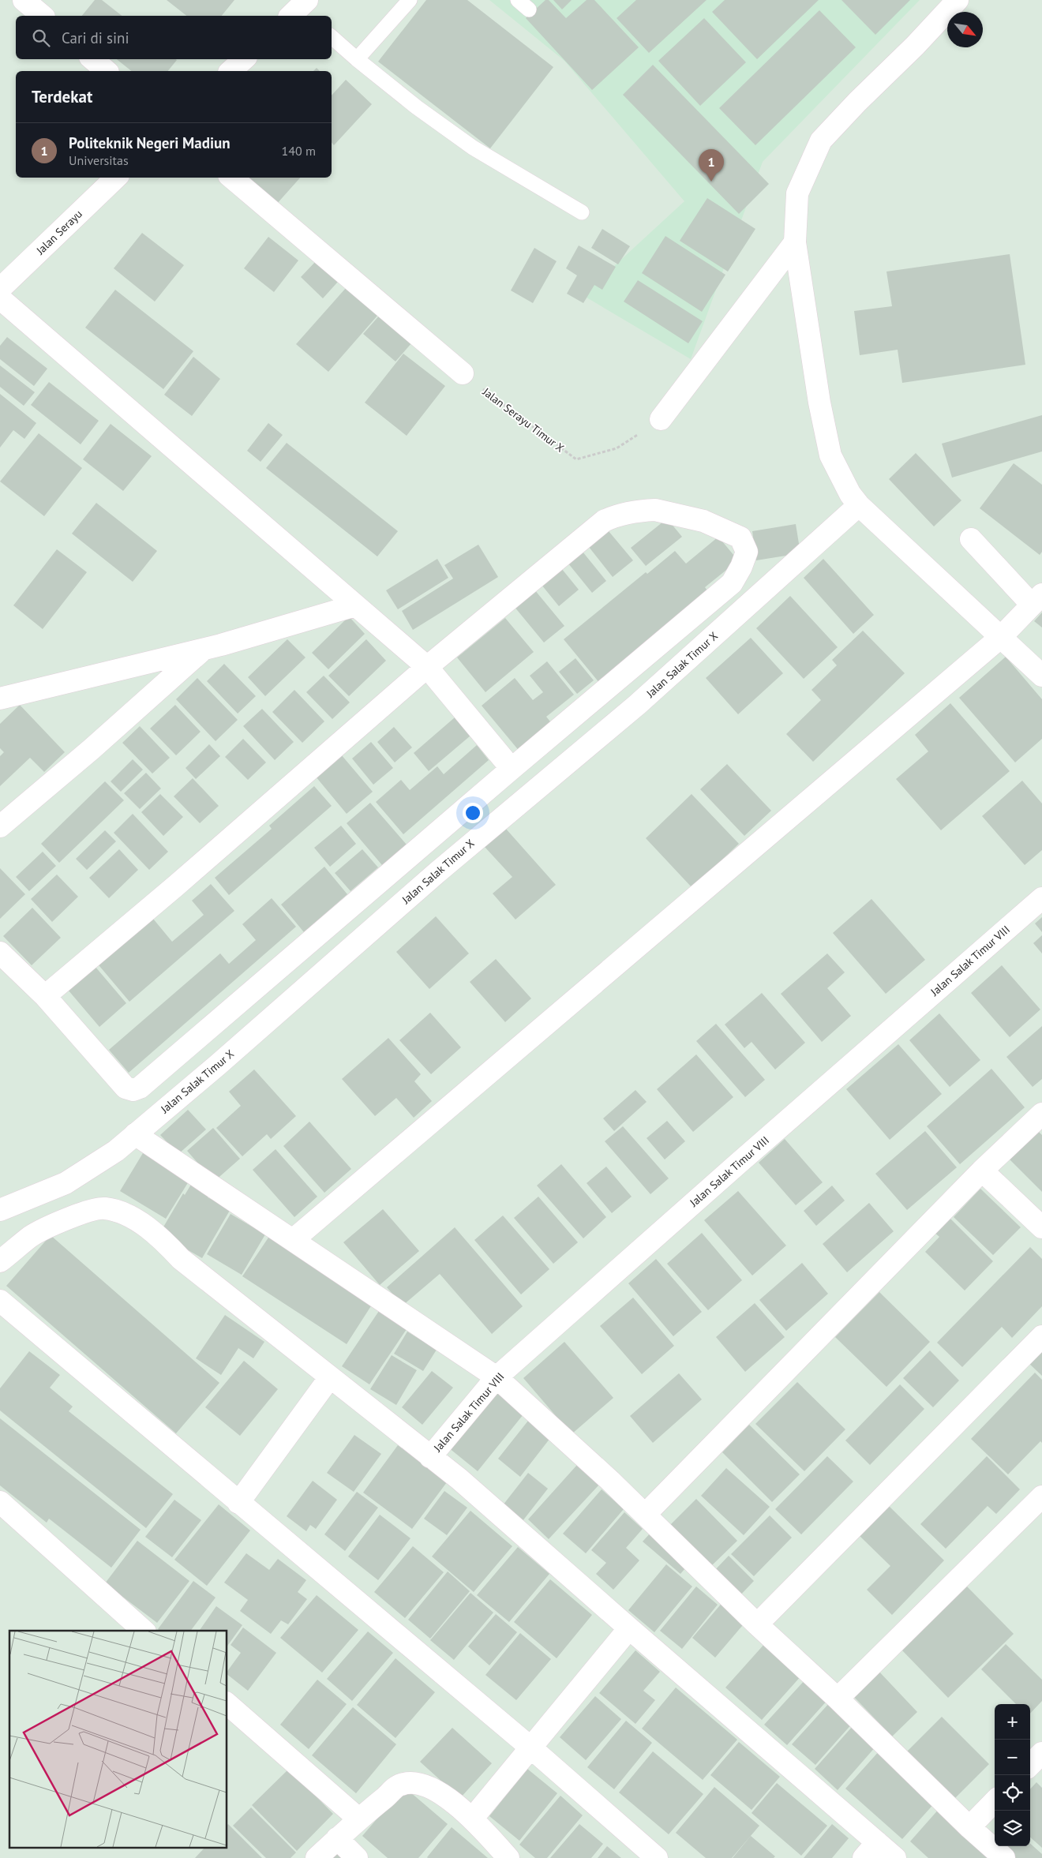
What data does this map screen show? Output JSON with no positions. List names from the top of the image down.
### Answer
{
  "streets": {
    "street": ["Jalan Serayu", "Jalan Salak Timur X", "Jalan Salak Timur VIII"],
    "path": ["Jalan Serayu Timur X"]
  },
  "north": "bottom right",
  "page": {
    "search": "Cari di sini",
    "heading": "Terdekat",
    "list": [
      {
        "mark": "1",
        "name": "Politeknik Negeri Madiun",
        "note": "Universitas",
        "value": "140 m"
      }
    ],
    "pins": "1",
    "map_buttons": ["+", "−"]
  }
}
